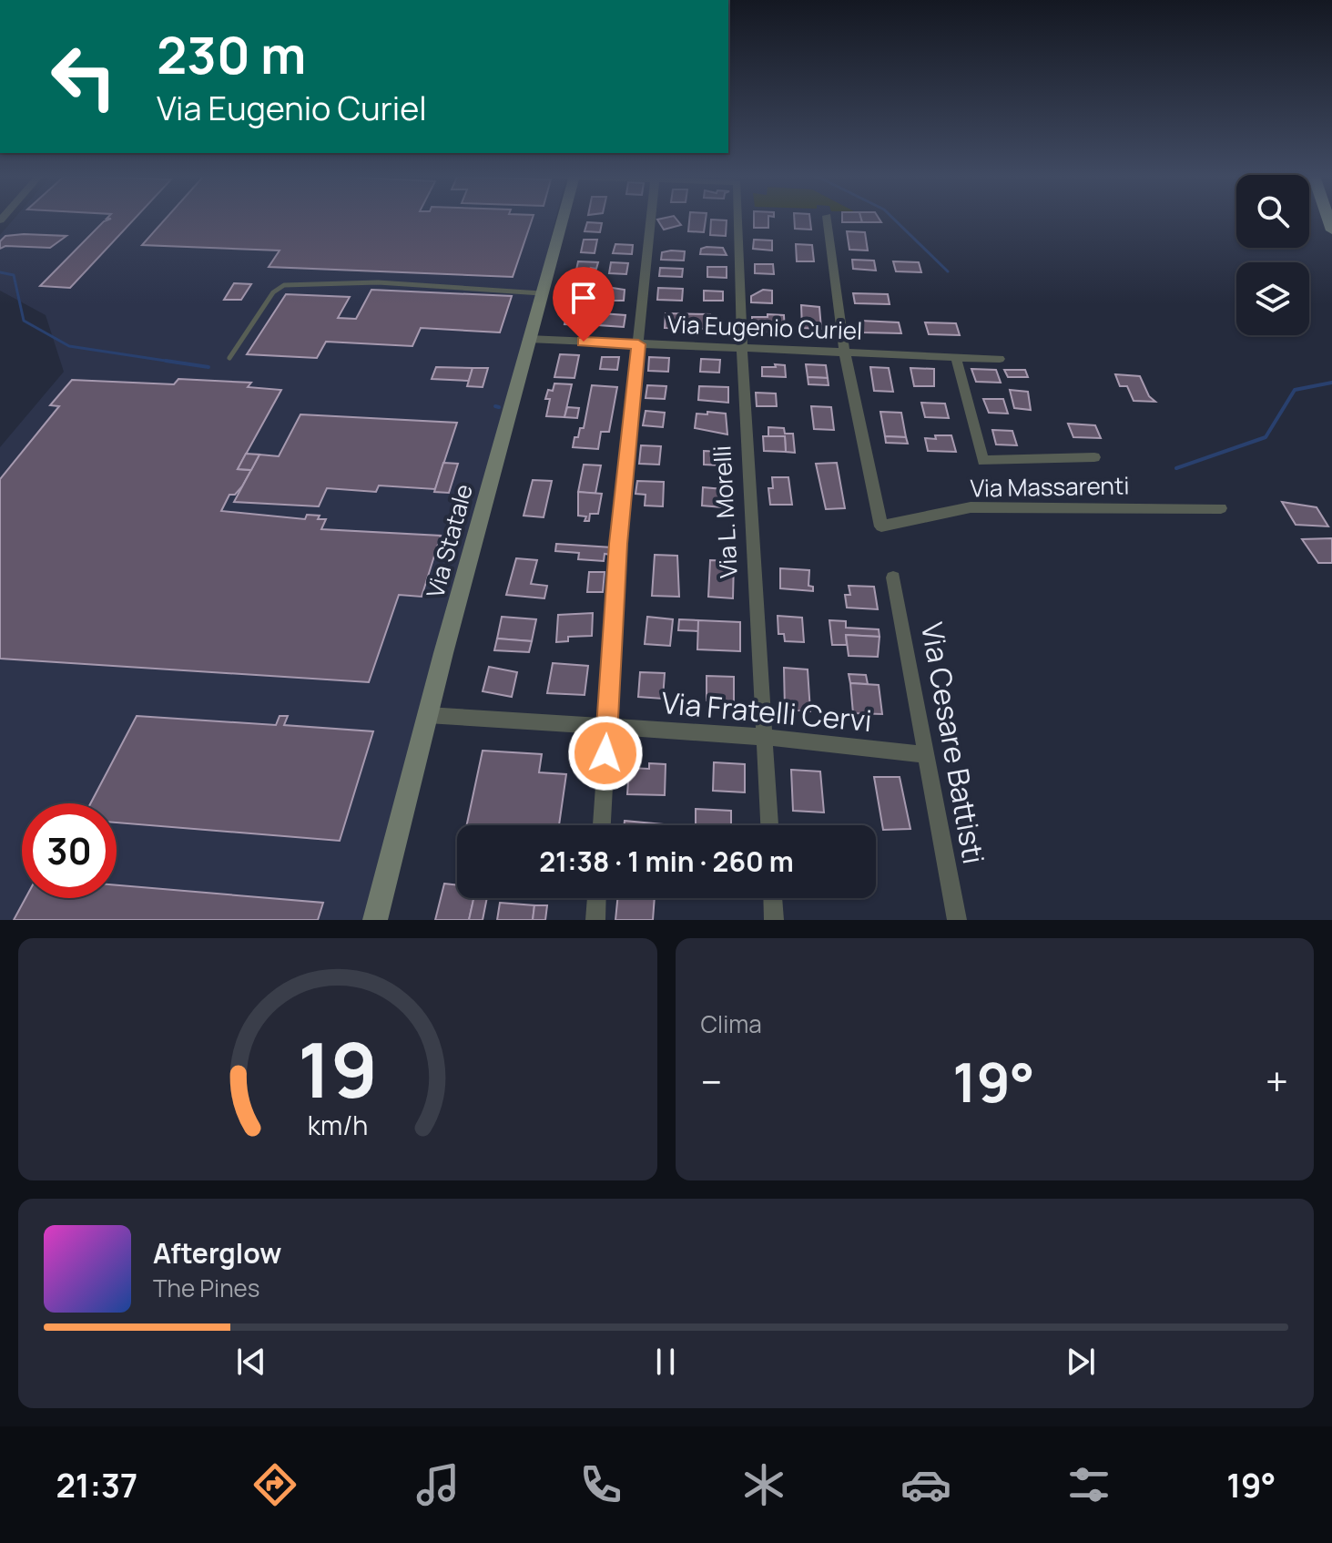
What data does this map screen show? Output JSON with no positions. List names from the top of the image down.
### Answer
{
  "streets": {
    "main road": ["Via Statale"],
    "street": [
      "Via Eugenio Curiel",
      "Via Massarenti",
      "Via L. Morelli",
      "Via Fratelli Cervi",
      "Via Cesare Battisti"
    ]
  },
  "crossings": [
    ["Via Eugenio Curiel", "Via Massarenti"],
    ["Via Eugenio Curiel", "Via L. Morelli"],
    ["Via Eugenio Curiel", "Via Statale"],
    ["Via L. Morelli", "Via Fratelli Cervi"],
    ["Via Statale", "Via Fratelli Cervi"],
    ["Via Fratelli Cervi", "Via Cesare Battisti"]
  ],
  "page": {
    "turn": ["230 m", "Via Eugenio Curiel"],
    "limit": "30",
    "trip": "21:38 · 1 min · 260 m",
    "tile": "Clima",
    "heat": ["−", "19°", "+"],
    "song": ["Afterglow", "The Pines"],
    "tabs": ["21:37", "19°"],
    "gauge": ["19", "km/h"]
  }
}
